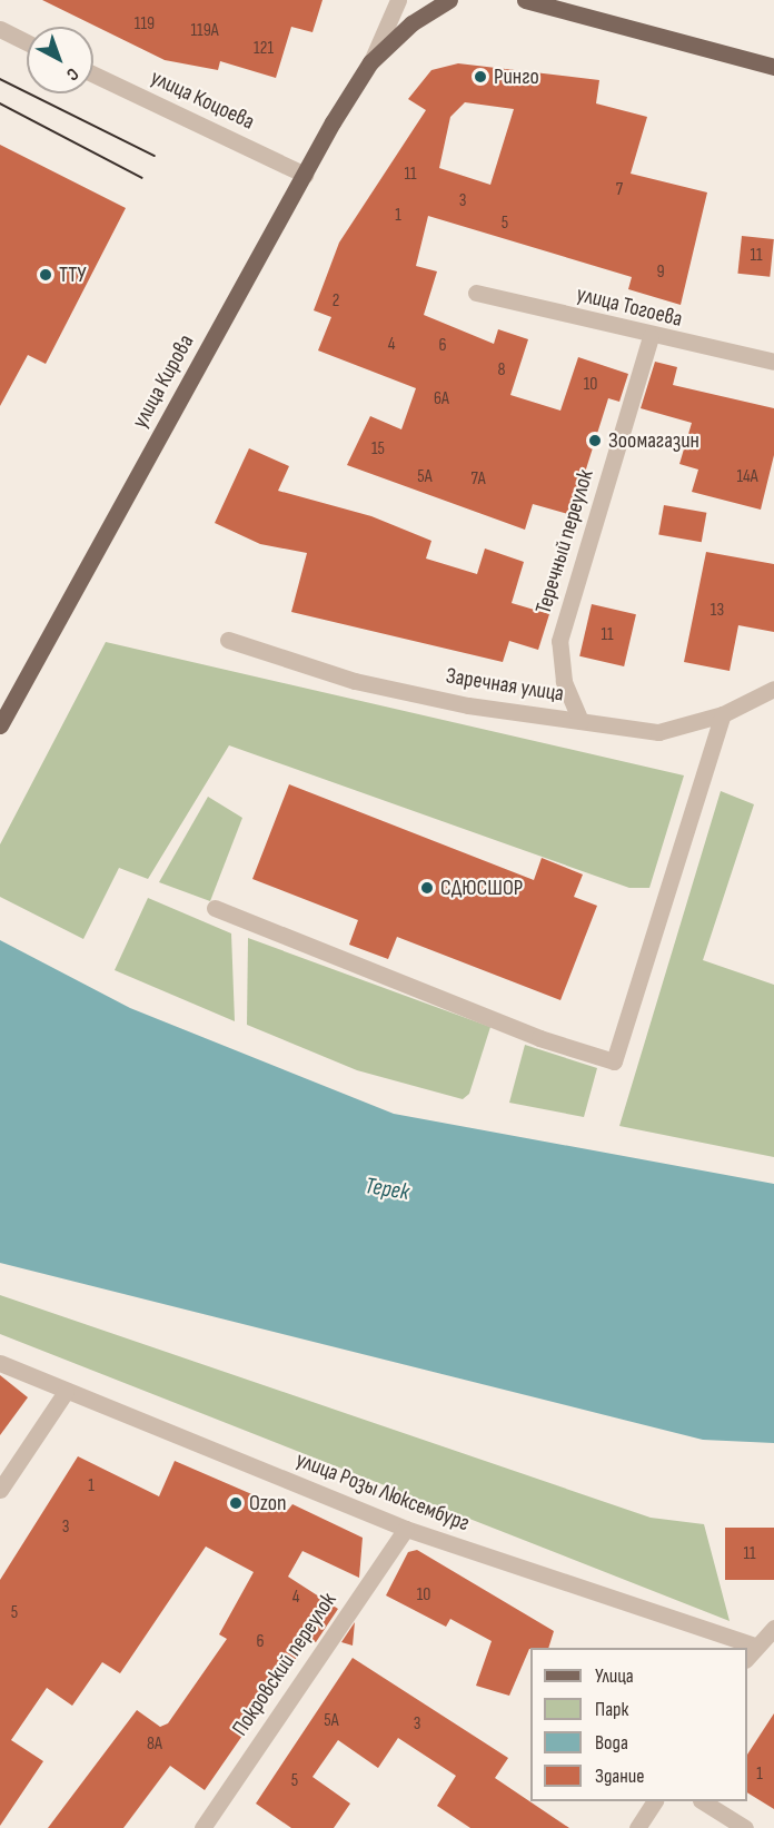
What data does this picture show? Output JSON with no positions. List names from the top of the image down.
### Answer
{
  "streets": {
    "main road": ["улица Кирова"],
    "street": [
      "улица Коцоева",
      "улица Тогоева",
      "Теречный переулок",
      "Заречная улица",
      "улица Розы Люксембург",
      "Покровский переулок"
    ]
  },
  "crossings": [
    ["улица Коцоева", "улица Кирова"],
    ["улица Тогоева", "Теречный переулок"],
    ["Теречный переулок", "Заречная улица"],
    ["улица Розы Люксембург", "Покровский переулок"]
  ],
  "water": ["Терек"],
  "places": [
    "Ринго",
    "ТТУ",
    "Зоомагазин",
    "СДЮСШОР",
    "Ozon"
  ],
  "house_numbers": [
    "119",
    "119А",
    "121",
    "11",
    "7",
    "3",
    "1",
    "5",
    "11",
    "9",
    "2",
    "4",
    "6",
    "8",
    "10",
    "6А",
    "15",
    "5А",
    "14А",
    "7А",
    "13",
    "11",
    "1",
    "3",
    "11",
    "10",
    "4",
    "5",
    "6",
    "5А",
    "3",
    "8А",
    "1",
    "5"
  ],
  "legend": [
    "Улица",
    "Парк",
    "Вода",
    "Здание"
  ],
  "north": "bottom right"
}
